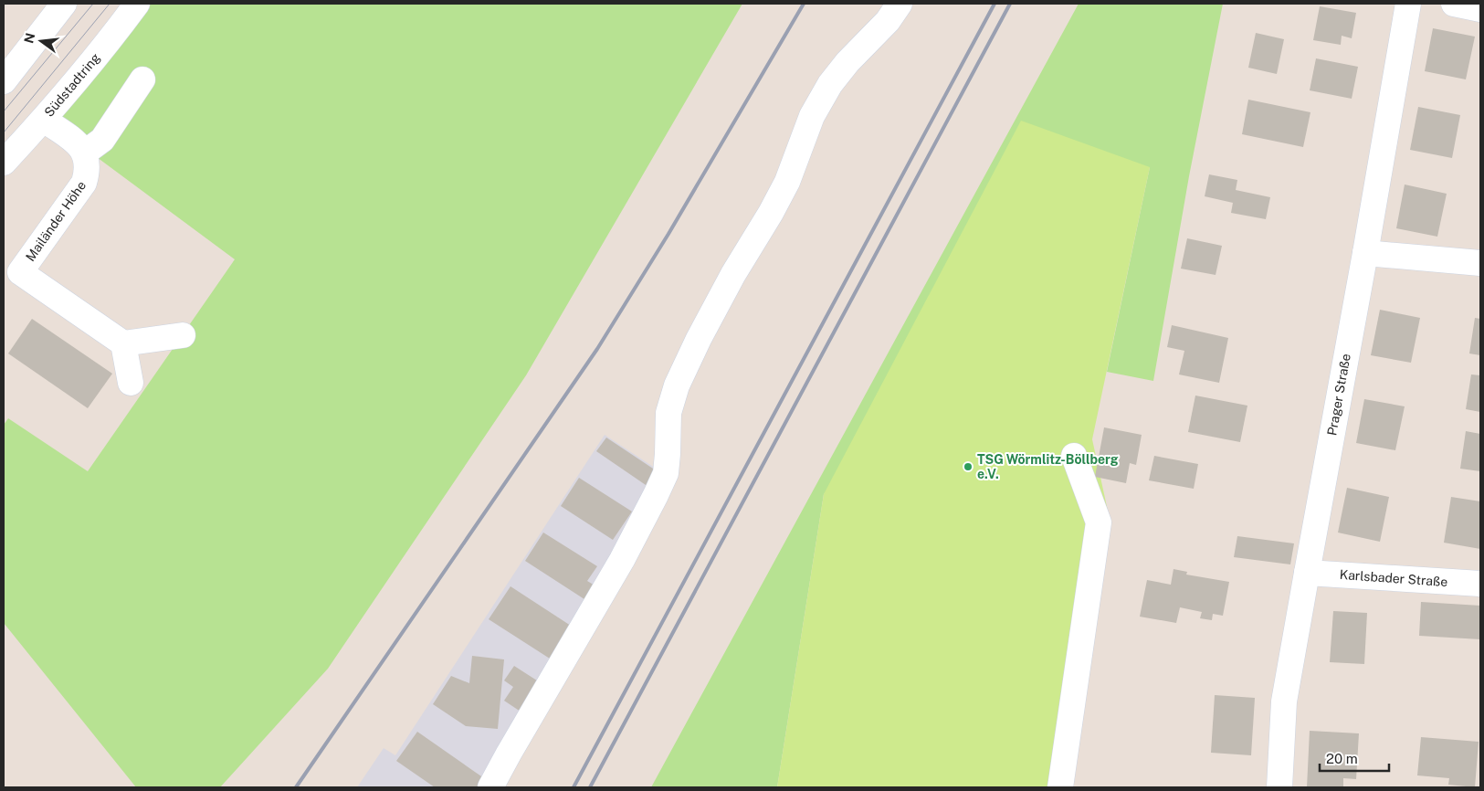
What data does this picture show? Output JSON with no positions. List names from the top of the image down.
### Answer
{
  "streets": {
    "street": [
      "Südstadtring",
      "Mailänder Höhe",
      "Prager Straße",
      "Karlsbader Straße"
    ]
  },
  "crossings": [
    ["Prager Straße", "Karlsbader Straße"]
  ],
  "places": ["TSG Wörmlitz-Böllberg e.V."],
  "scale_bar": "20 m",
  "north": "left"
}
